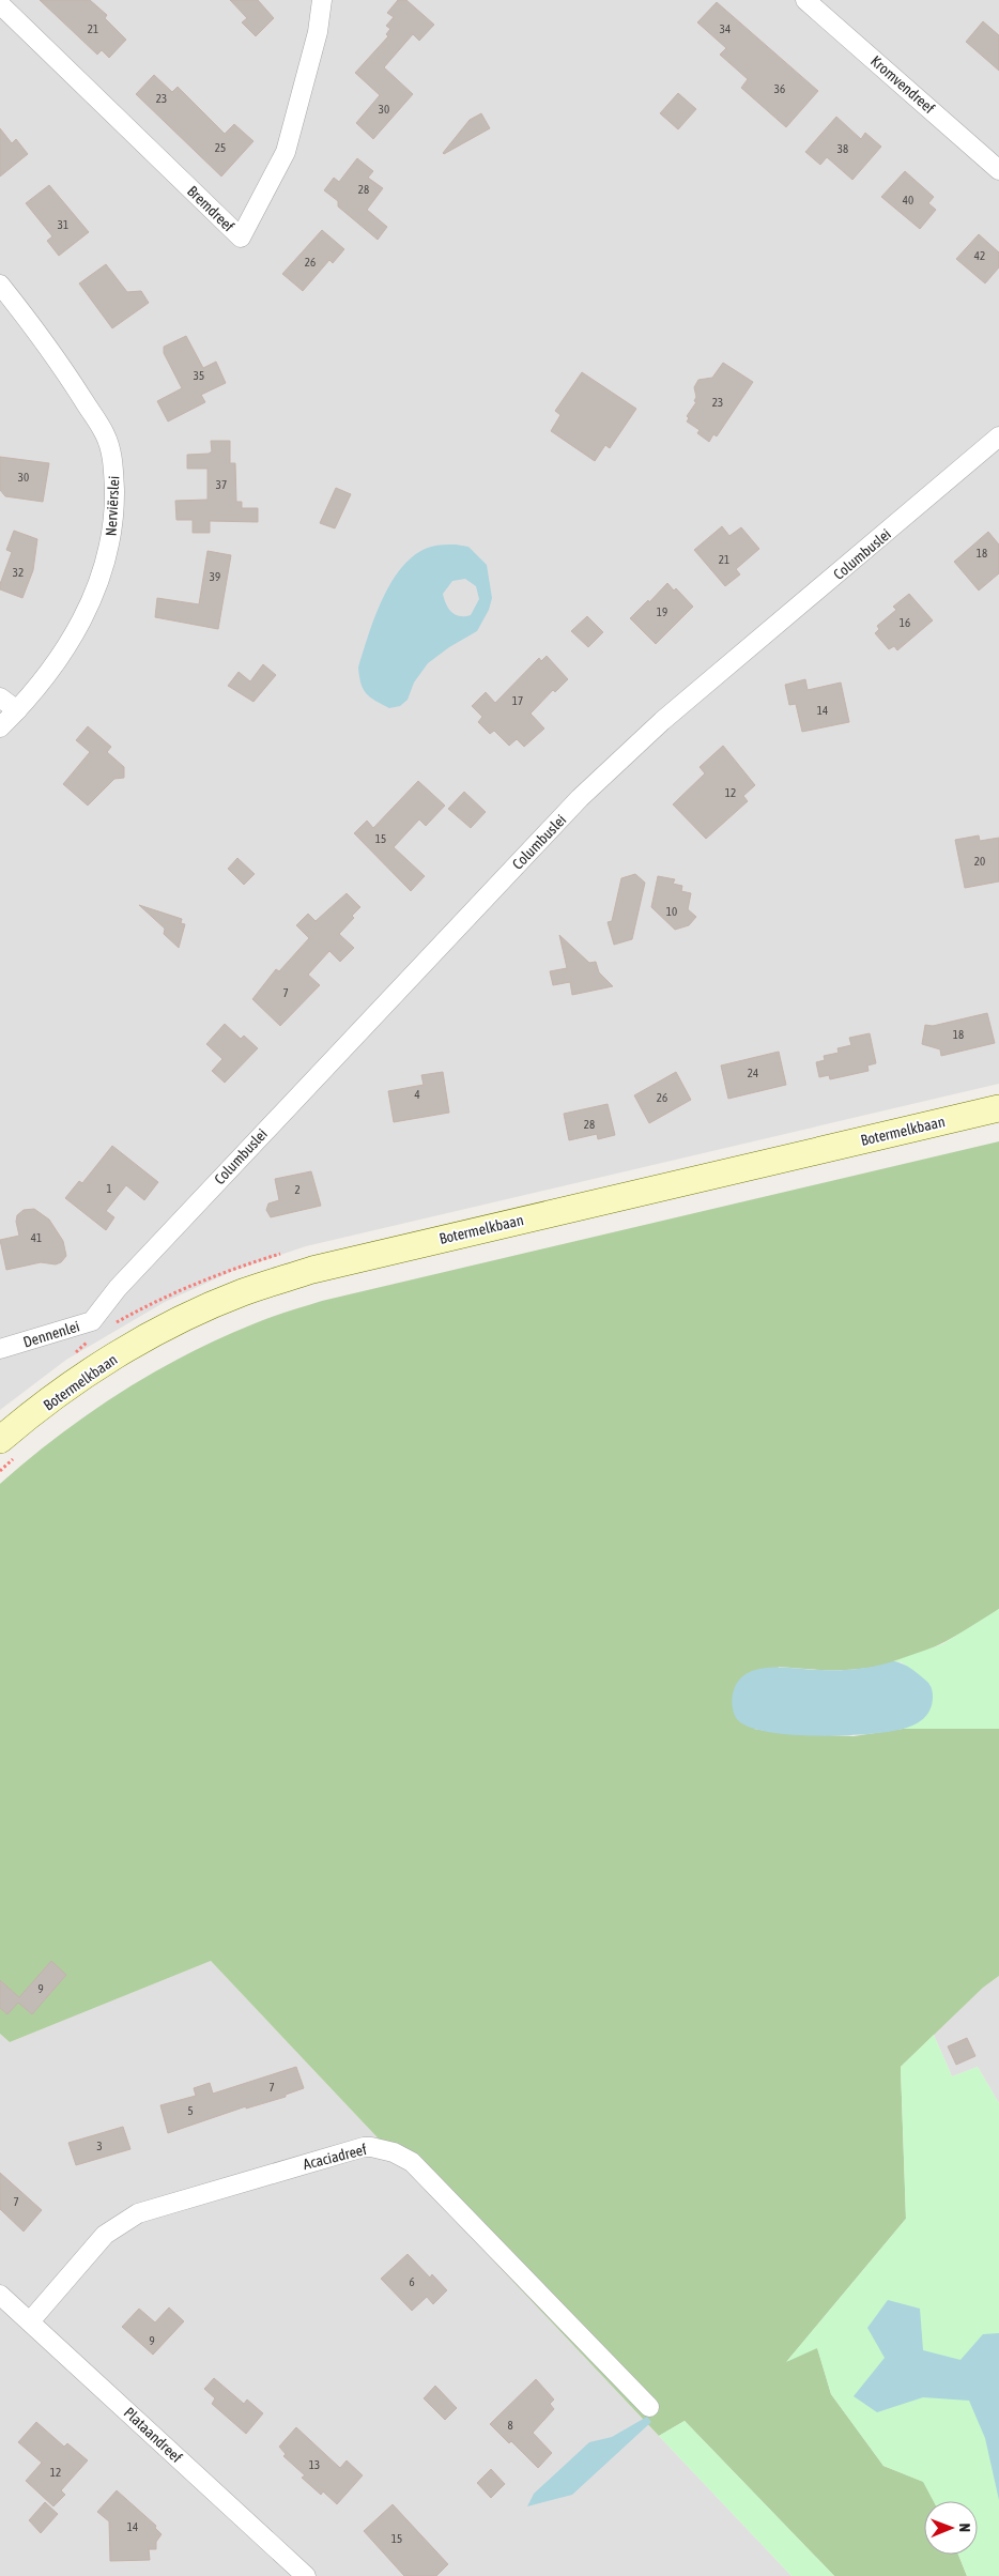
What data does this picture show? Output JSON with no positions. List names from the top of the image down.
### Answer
{
  "streets": {
    "main road": ["Botermelkbaan"],
    "street": [
      "Kromvendreef",
      "Bremdreef",
      "Nerviërslei",
      "Columbuslei",
      "Dennenlei",
      "Acaciadreef",
      "Plataandreef"
    ]
  },
  "crossings": [
    ["Columbuslei", "Dennenlei"],
    ["Acaciadreef", "Plataandreef"]
  ],
  "house_numbers": [
    "21",
    "34",
    "36",
    "23",
    "30",
    "25",
    "38",
    "28",
    "40",
    "31",
    "42",
    "26",
    "35",
    "23",
    "30",
    "37",
    "18",
    "21",
    "32",
    "39",
    "19",
    "16",
    "17",
    "14",
    "12",
    "15",
    "20",
    "10",
    "7",
    "18",
    "24",
    "4",
    "26",
    "28",
    "1",
    "2",
    "41",
    "9",
    "7",
    "5",
    "3",
    "7",
    "6",
    "9",
    "8",
    "13",
    "12",
    "14",
    "15"
  ],
  "north": "right"
}
